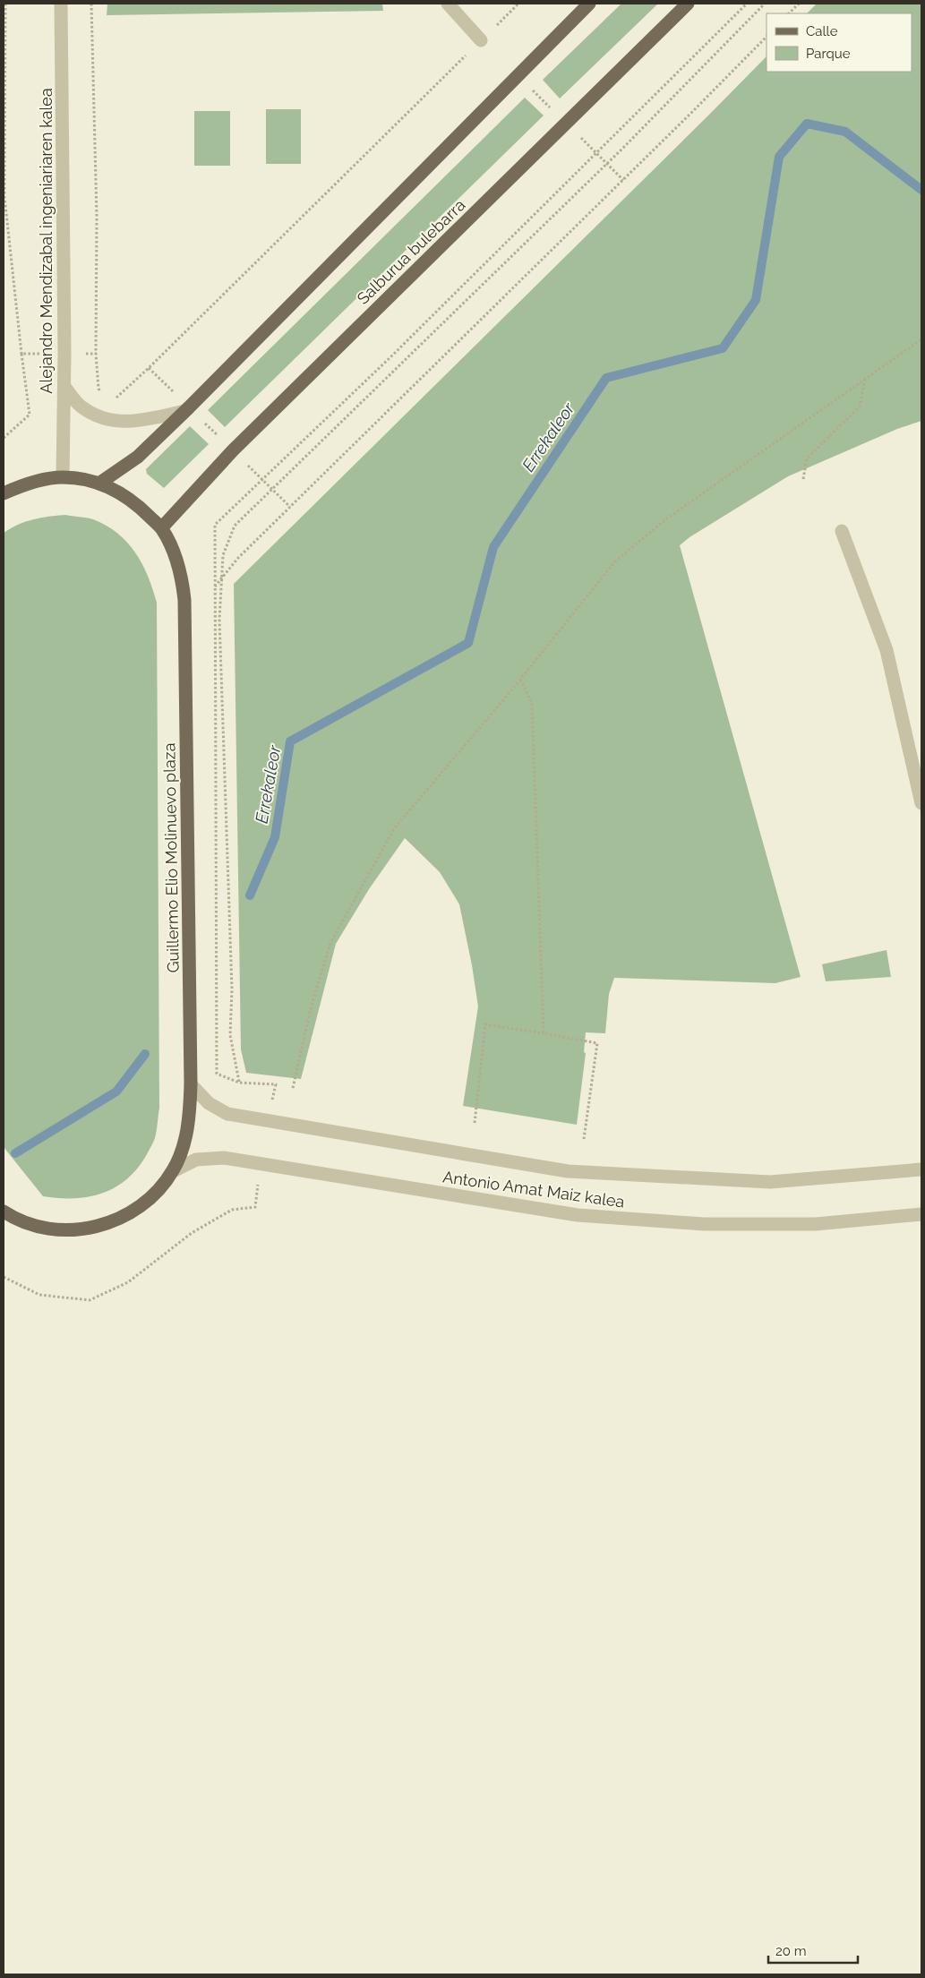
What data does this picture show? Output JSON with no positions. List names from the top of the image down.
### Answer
{
  "streets": {
    "main road": ["Salburua bulebarra", "Guillermo Elio Molinuevo plaza"],
    "street": ["Alejandro Mendizabal ingeniariaren kalea", "Antonio Amat Maiz kalea"]
  },
  "crossings": [
    ["Alejandro Mendizabal ingeniariaren kalea", "Guillermo Elio Molinuevo plaza"],
    ["Salburua bulebarra", "Guillermo Elio Molinuevo plaza"],
    ["Guillermo Elio Molinuevo plaza", "Antonio Amat Maiz kalea"]
  ],
  "water": ["Errekaleor"],
  "legend": ["Calle", "Parque"],
  "scale_bar": "20 m"
}
